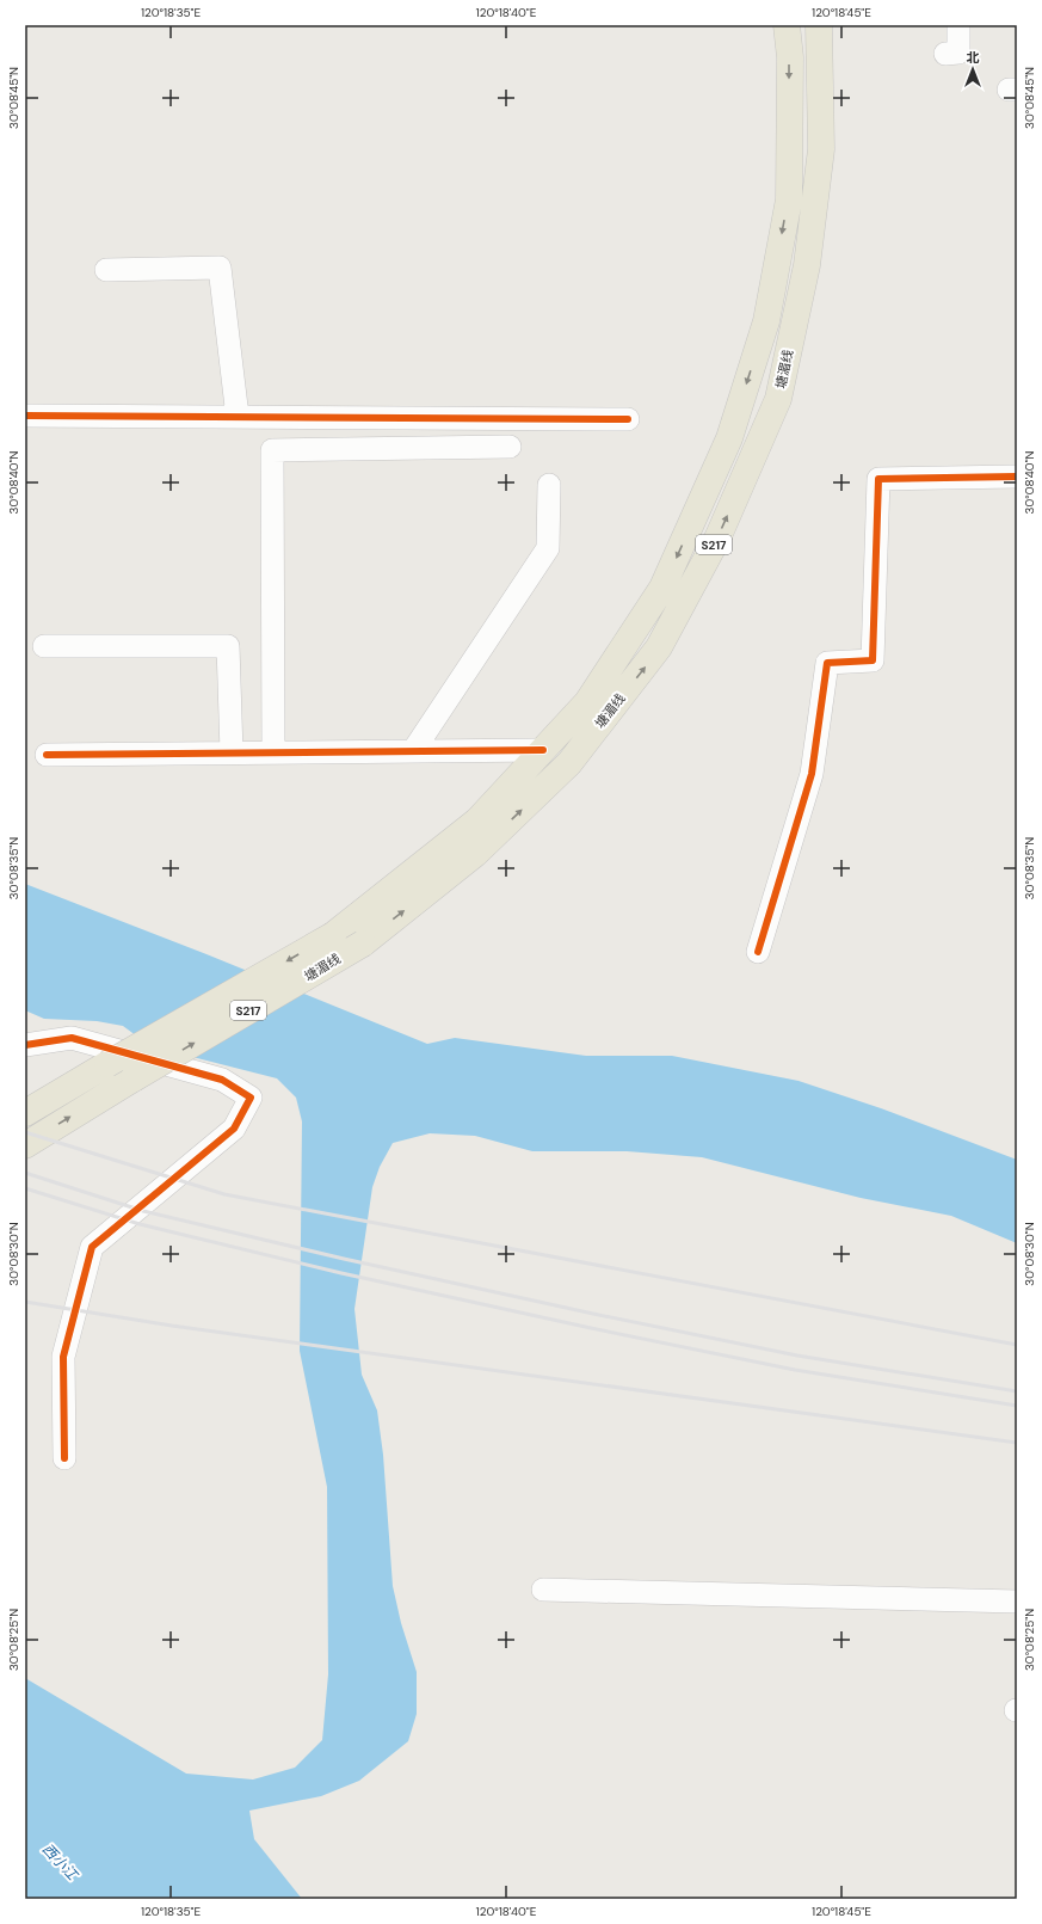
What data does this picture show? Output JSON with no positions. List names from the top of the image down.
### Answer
{
  "streets": {
    "main road": ["塘湄线", "S217"]
  },
  "water": ["西小江"],
  "north": "top",
  "coordinates": [
    "120°18'35\"E",
    "120°18'40\"E",
    "120°18'45\"E",
    "30°08'45\"N",
    "30°08'40\"N",
    "30°08'35\"N",
    "30°08'30\"N",
    "30°08'25\"N"
  ]
}
